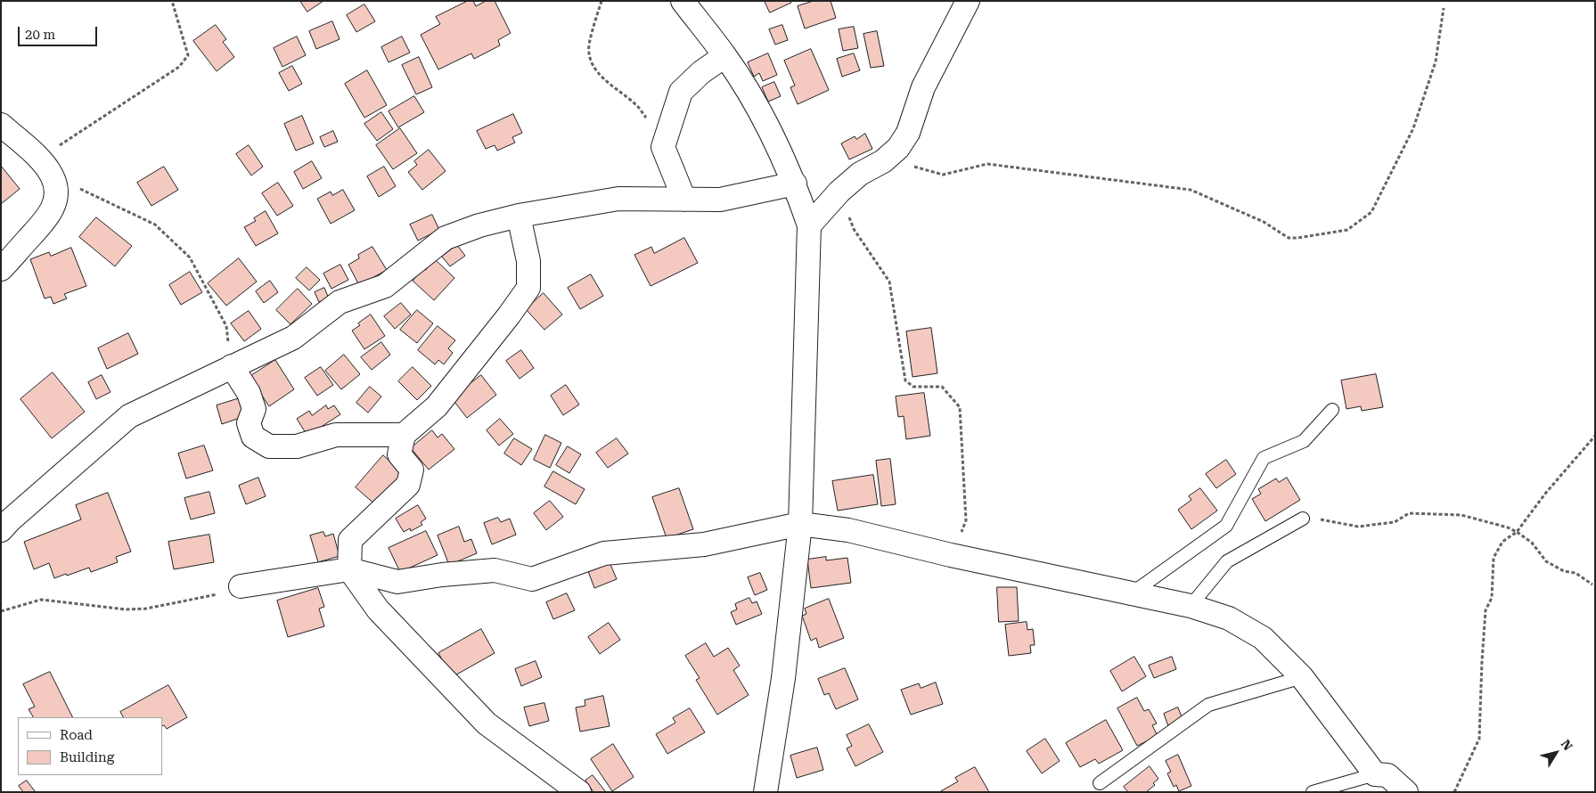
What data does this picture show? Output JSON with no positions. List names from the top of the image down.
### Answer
{
  "legend": ["Road", "Building"],
  "scale_bar": "20 m",
  "north": "top right"
}
